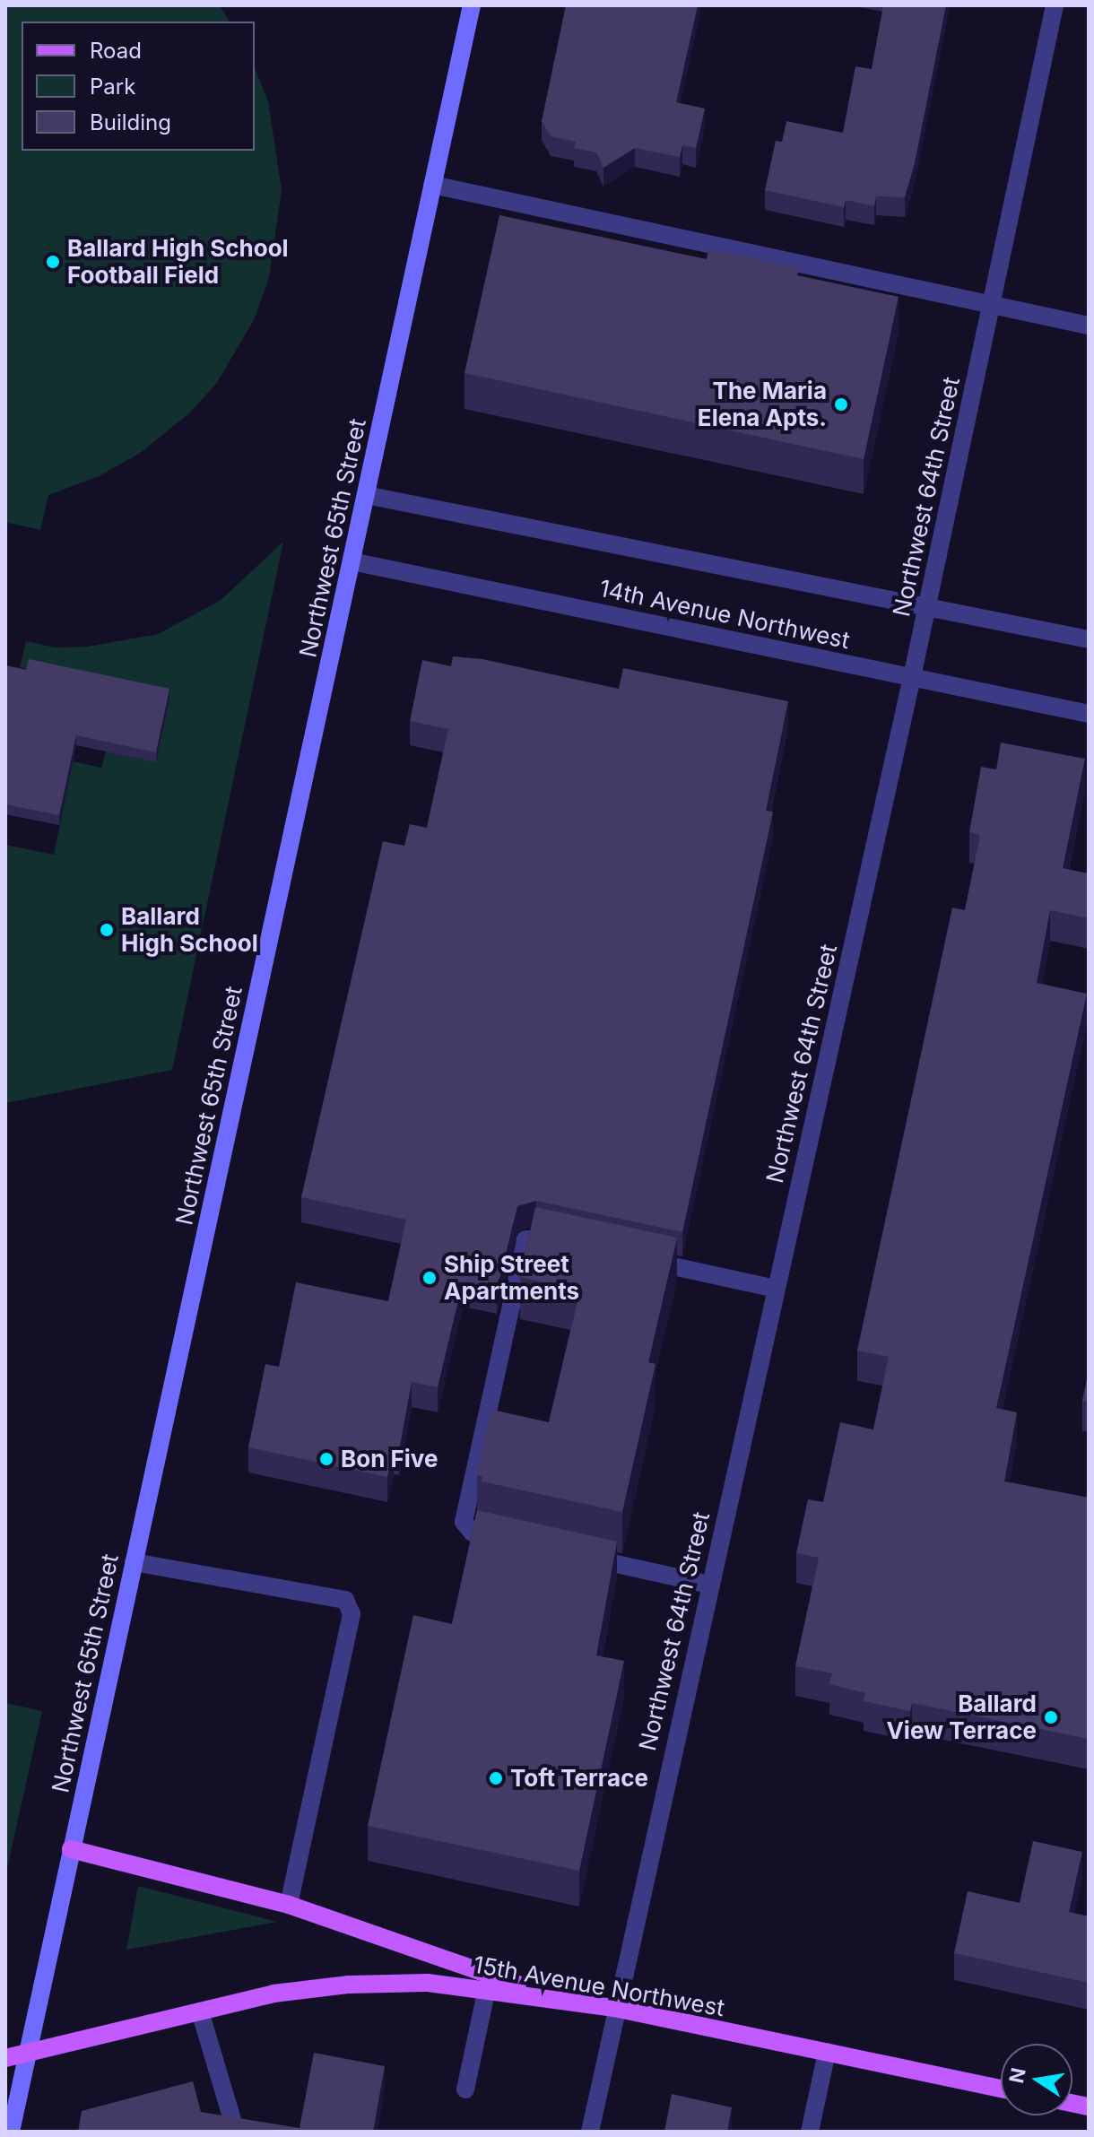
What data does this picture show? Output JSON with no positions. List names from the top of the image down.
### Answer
{
  "streets": {
    "main road": ["15th Avenue Northwest"],
    "street": ["Northwest 64th Street", "Northwest 65th Street", "14th Avenue Northwest"]
  },
  "crossings": [
    ["Northwest 64th Street", "14th Avenue Northwest"],
    ["Northwest 64th Street", "15th Avenue Northwest"],
    ["Northwest 65th Street", "14th Avenue Northwest"],
    ["Northwest 65th Street", "15th Avenue Northwest"]
  ],
  "places": [
    "Ballard High School Football Field",
    "The Maria Elena Apts.",
    "Ballard High School",
    "Ship Street Apartments",
    "Bon Five",
    "Ballard View Terrace",
    "Toft Terrace"
  ],
  "legend": ["Road", "Park", "Building"],
  "north": "left"
}
